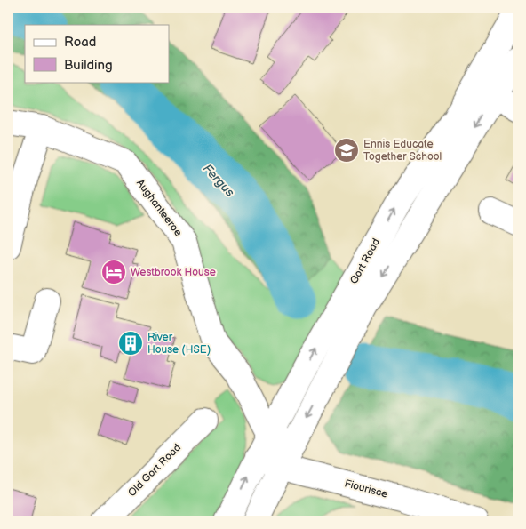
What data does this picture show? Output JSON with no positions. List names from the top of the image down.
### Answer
{
  "streets": {
    "main road": [
      "Aughanteeroe",
      "Gort Road",
      "Old Gort Road",
      "Fiourisce"
    ]
  },
  "crossings": [
    ["Aughanteeroe", "Gort Road"],
    ["Gort Road", "Fiourisce"]
  ],
  "water": ["Fergus"],
  "places": {
    "school or university": ["Ennis Educate Together School"],
    "hotel": ["Westbrook House"],
    "building": ["River House (HSE)"]
  },
  "legend": ["Road", "Building"]
}
